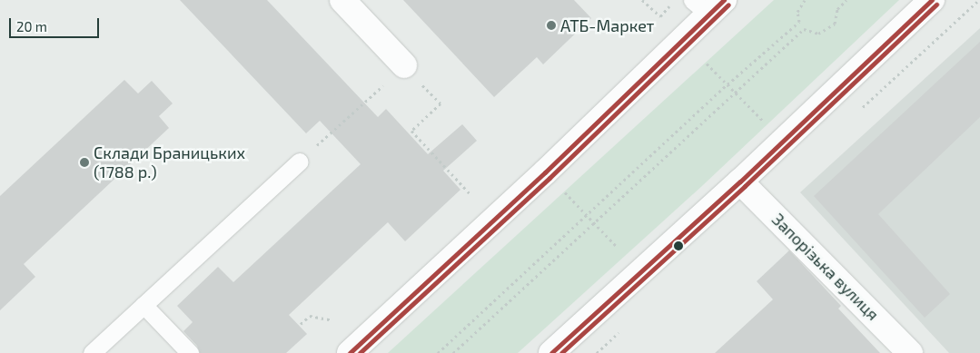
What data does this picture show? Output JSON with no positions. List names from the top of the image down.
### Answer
{
  "streets": {
    "main road": ["Запорізька вулиця"]
  },
  "places": ["АТБ-Маркет", "Склади Браницьких (1788 р.)"],
  "scale_bar": "20 m"
}
